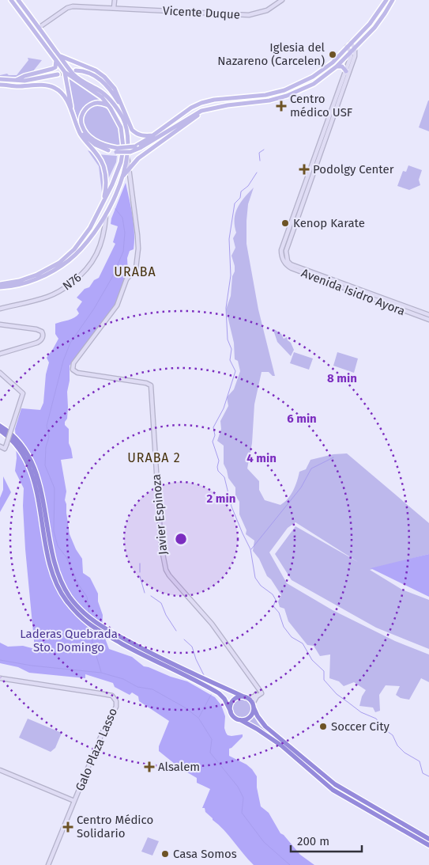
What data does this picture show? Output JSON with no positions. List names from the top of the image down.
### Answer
{
  "streets": {
    "street": [
      "Vicente Duque",
      "N76",
      "Avenida Isidro Ayora",
      "Javier Espinoza",
      "Galo Plaza Lasso"
    ]
  },
  "districts": ["URABA", "URABA 2"],
  "parks": ["Laderas Quebrada Sto. Domingo"],
  "places": {
    "other": [
      "Iglesia del Nazareno (Carcelen)",
      "Kenop Karate",
      "Soccer City",
      "Casa Somos"
    ],
    "health": [
      "Centro médico USF",
      "Podolgy Center",
      "Alsalem",
      "Centro Médico Solidario"
    ]
  },
  "scale_bar": "200 m",
  "rings": [
    "8 min",
    "6 min",
    "4 min",
    "2 min"
  ]
}
